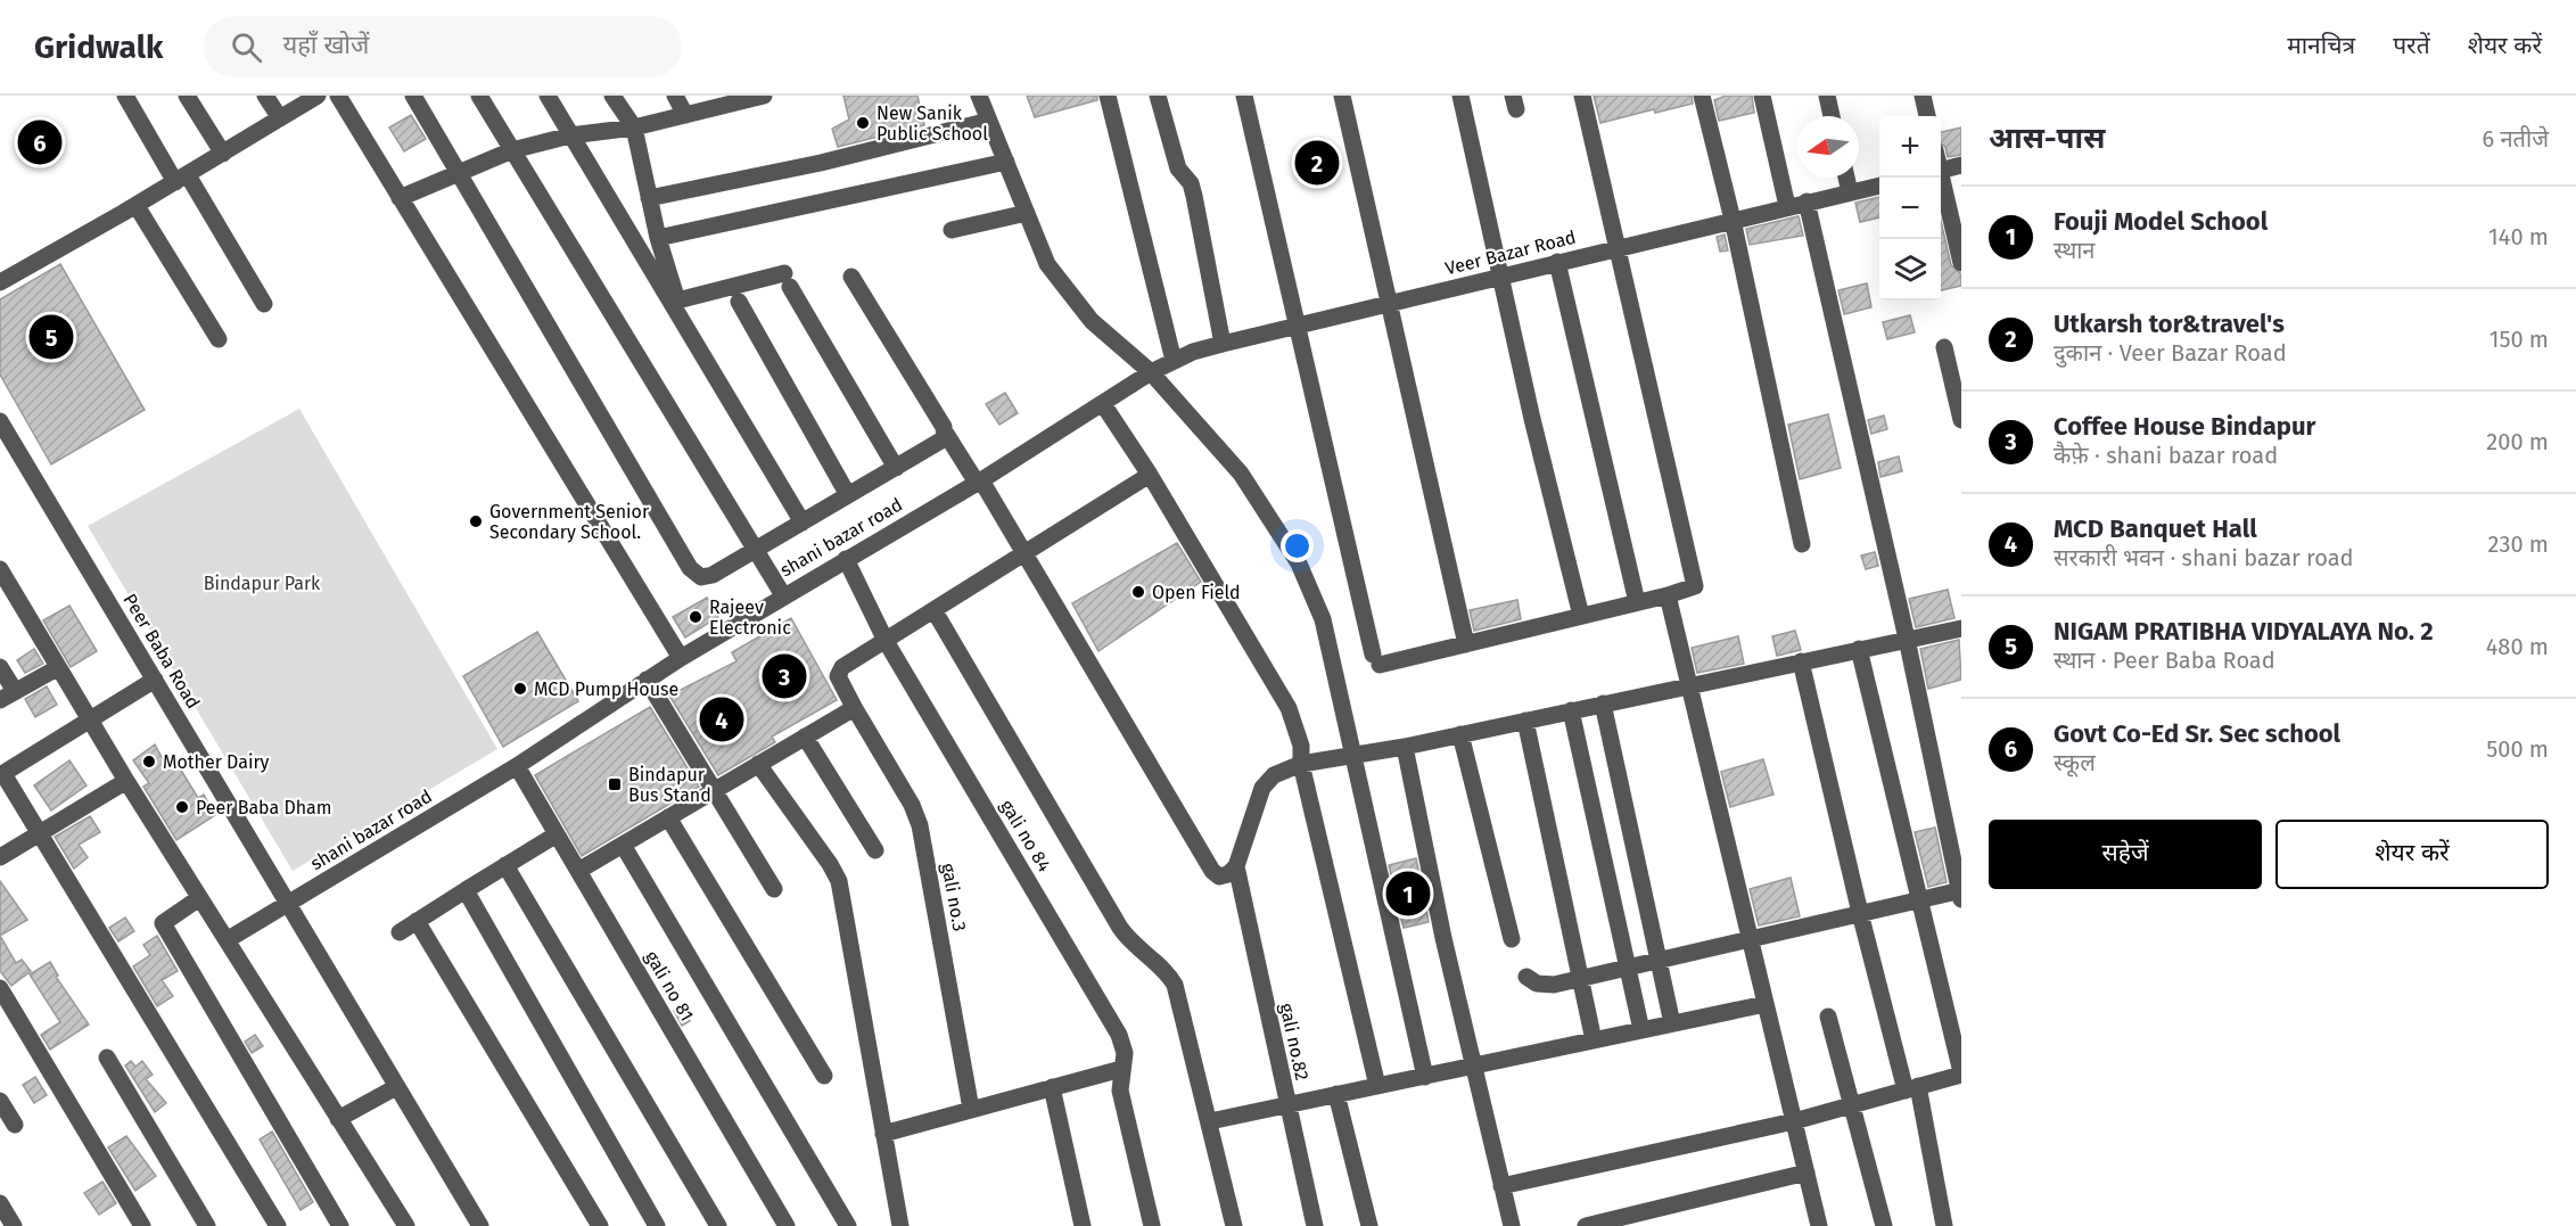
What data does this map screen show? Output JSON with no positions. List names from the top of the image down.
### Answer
{
  "streets": {
    "street": [
      "Veer Bazar Road",
      "shani bazar road",
      "Peer Baba Road",
      "gali no 84",
      "gali no.3",
      "gali no 81",
      "gali no.82"
    ]
  },
  "crossings": [
    ["Veer Bazar Road", "shani bazar road"],
    ["shani bazar road", "Peer Baba Road"],
    ["shani bazar road", "gali no 84"],
    ["shani bazar road", "gali no 81"],
    ["gali no 84", "gali no.3"]
  ],
  "parks": ["Bindapur Park"],
  "places": {
    "other": [
      "New Sanik Public School",
      "Government Senior Secondary School.",
      "Open Field",
      "Rajeev Electronic",
      "MCD Pump House",
      "Mother Dairy",
      "Peer Baba Dham"
    ],
    "transit": ["Bindapur Bus Stand"]
  },
  "north": "left",
  "page": {
    "header": "Gridwalk",
    "search": "यहाँ खोजें",
    "nav": ["मानचित्र", "परतें", "शेयर करें"],
    "heading": ["आस-पास", "6 नतीजे"],
    "map_buttons": ["+", "−"],
    "pins": [
      "6",
      "2",
      "5",
      "3",
      "4",
      "1"
    ],
    "list": [
      {
        "mark": "1",
        "name": "Fouji Model School",
        "note": "स्थान",
        "value": "140 m"
      },
      {
        "mark": "2",
        "name": "Utkarsh tor&travel's",
        "note": "दुकान · Veer Bazar Road",
        "value": "150 m"
      },
      {
        "mark": "3",
        "name": "Coffee House Bindapur",
        "note": "कैफ़े · shani bazar road",
        "value": "200 m"
      },
      {
        "mark": "4",
        "name": "MCD Banquet Hall",
        "note": "सरकारी भवन · shani bazar road",
        "value": "230 m"
      },
      {
        "mark": "5",
        "name": "NIGAM PRATIBHA VIDYALAYA No. 2",
        "note": "स्थान · Peer Baba Road",
        "value": "480 m"
      },
      {
        "mark": "6",
        "name": "Govt Co-Ed Sr. Sec school",
        "note": "स्कूल",
        "value": "500 m"
      }
    ],
    "buttons": ["सहेजें", "शेयर करें"]
  }
}
